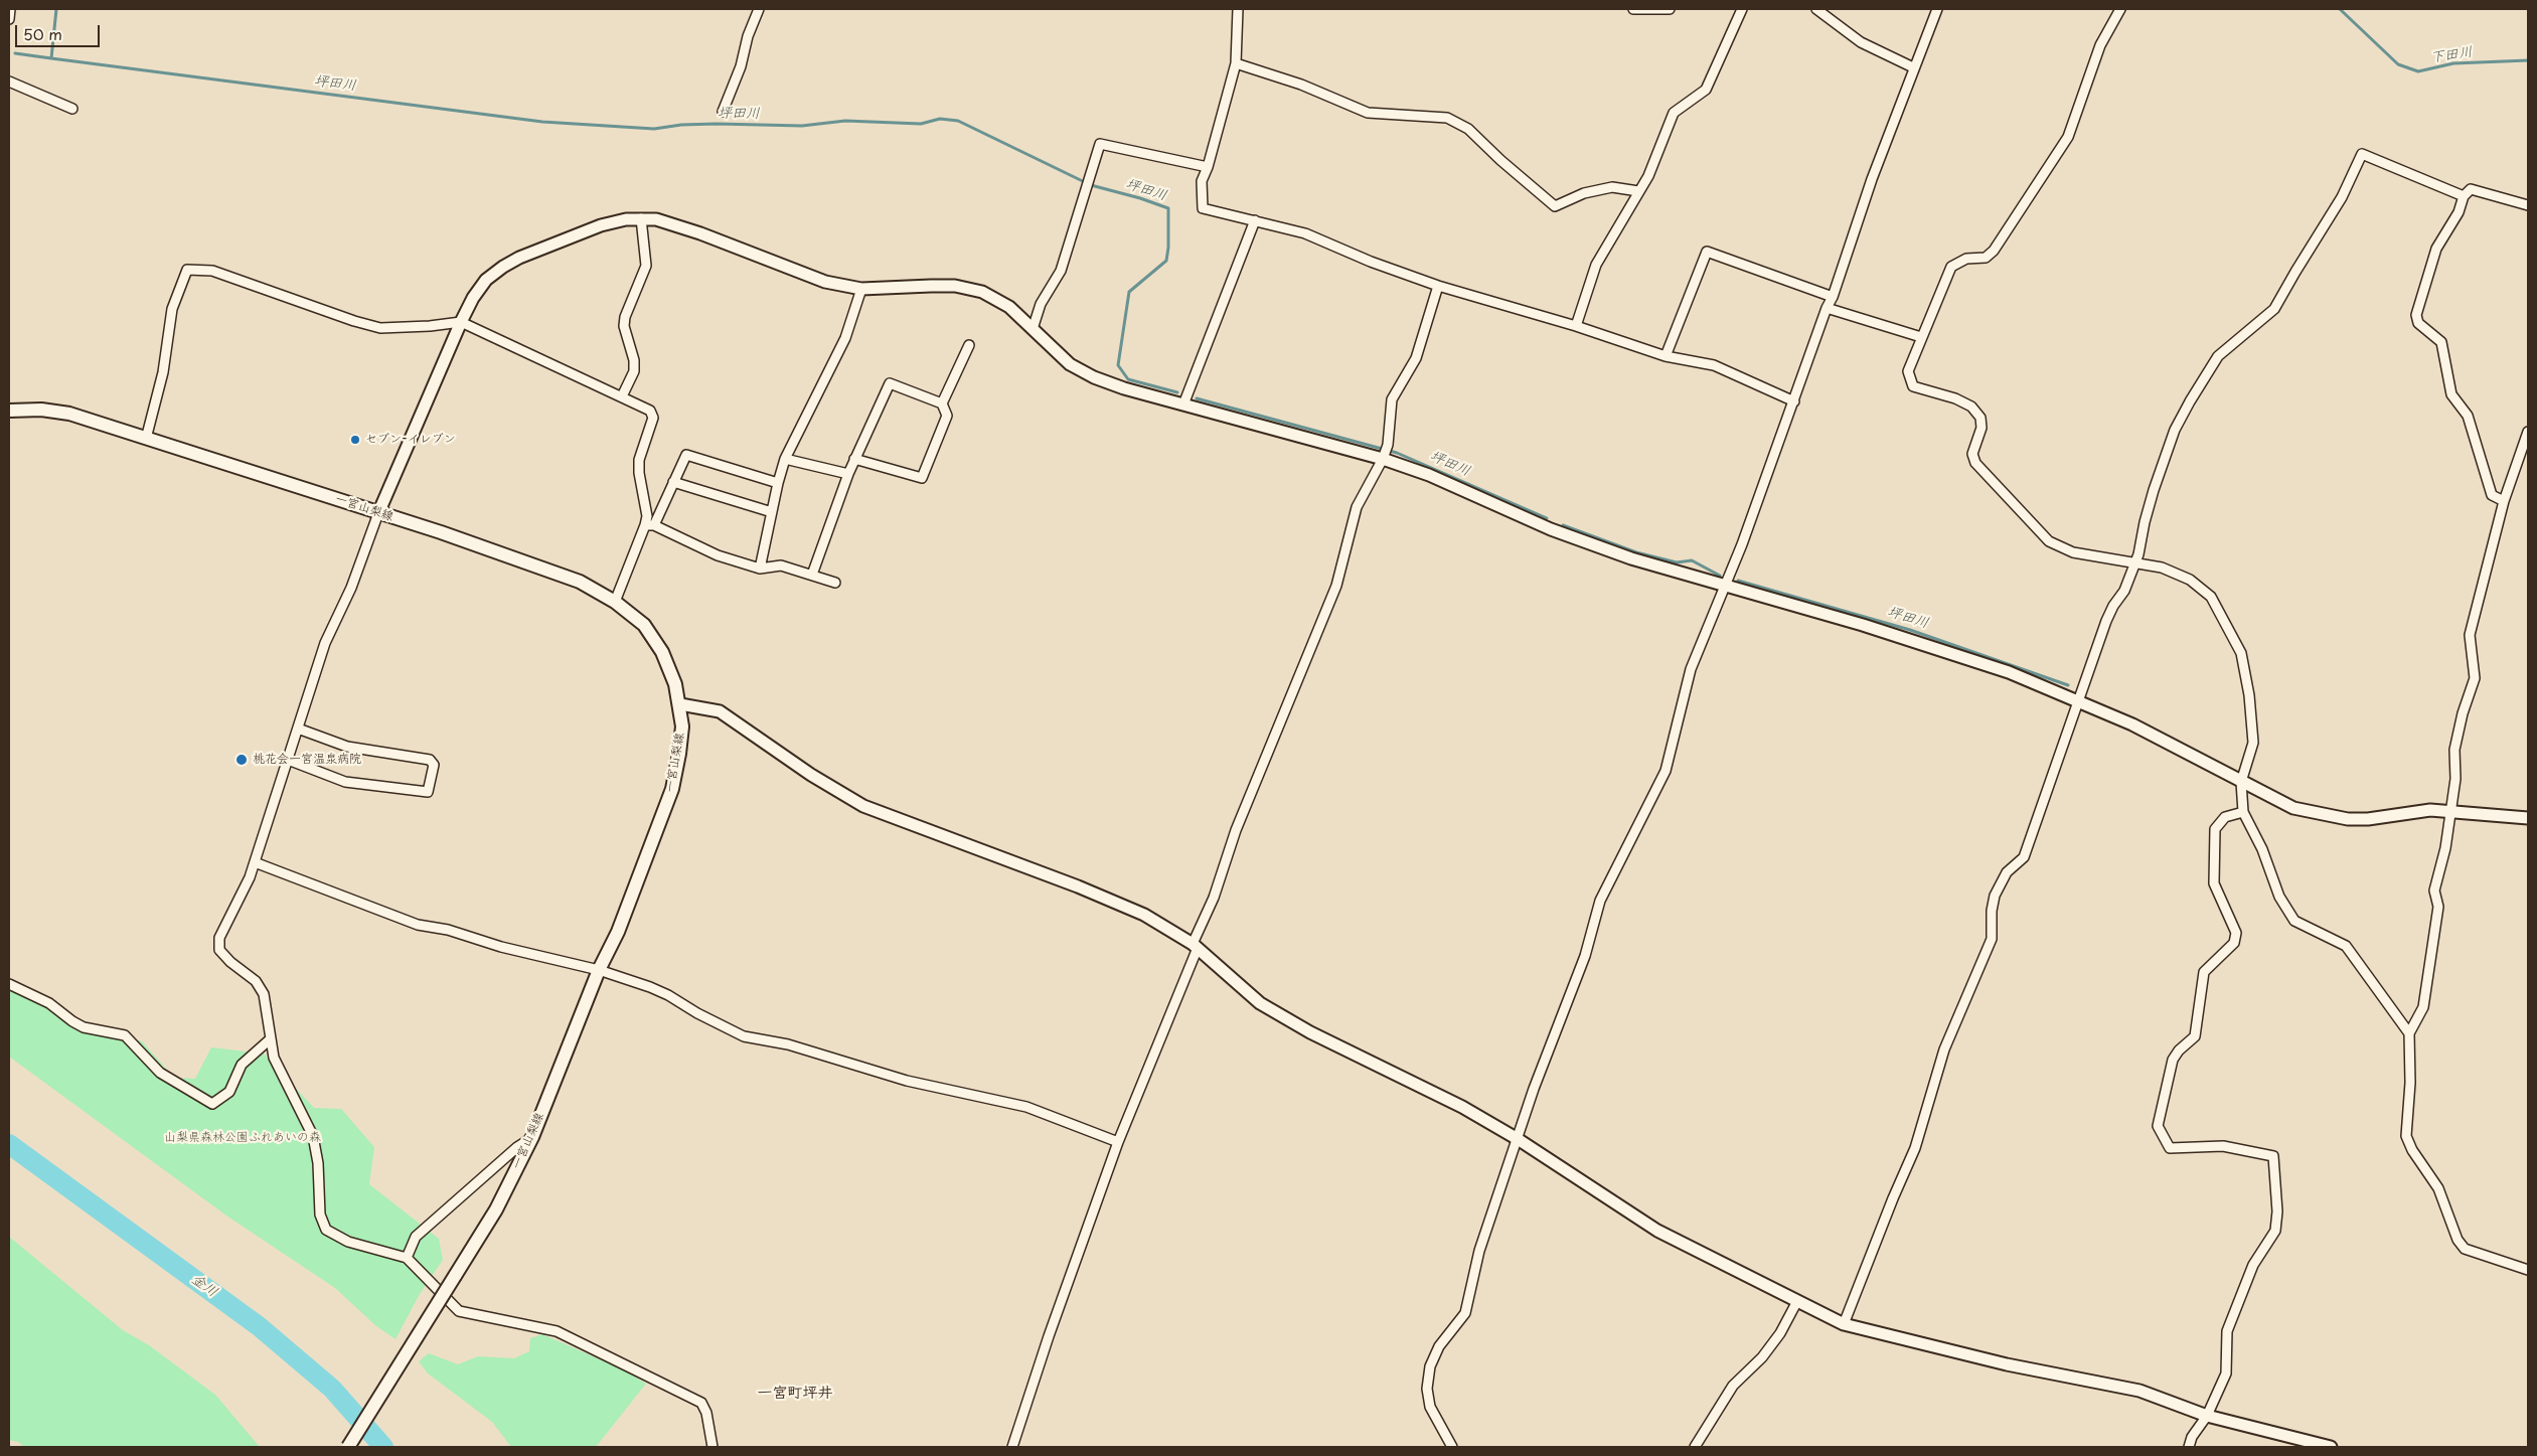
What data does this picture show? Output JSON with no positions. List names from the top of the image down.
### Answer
{
  "streets": {
    "main road": ["一宮山梨線"]
  },
  "districts": ["一宮町坪井"],
  "water": ["下田川", "坪田川", "金川"],
  "parks": ["山梨県森林公園ふれあいの森"],
  "places": ["セブン-イレブン", "桃花会一宮温泉病院"],
  "scale_bar": "50 m"
}
